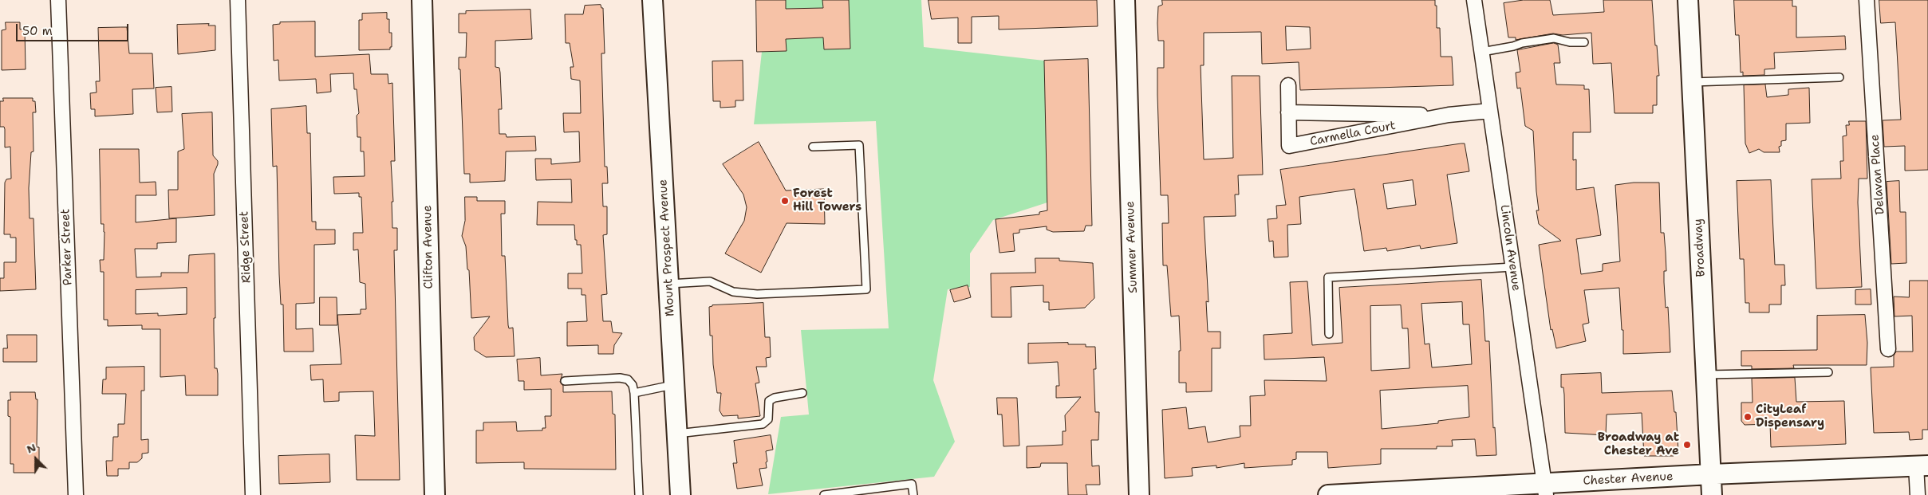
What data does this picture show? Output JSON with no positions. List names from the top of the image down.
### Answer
{
  "streets": {
    "street": [
      "Carmella Court",
      "Delavan Place",
      "Parker Street",
      "Ridge Street",
      "Clifton Avenue",
      "Summer Avenue",
      "Mount Prospect Avenue",
      "Lincoln Avenue",
      "Broadway",
      "Chester Avenue"
    ]
  },
  "crossings": [
    ["Carmella Court", "Lincoln Avenue"],
    ["Lincoln Avenue", "Chester Avenue"],
    ["Broadway", "Chester Avenue"]
  ],
  "places": ["Forest Hill Towers", "CityLeaf Dispensary", "Broadway at Chester Ave"],
  "scale_bar": "50 m",
  "north": "top left"
}
